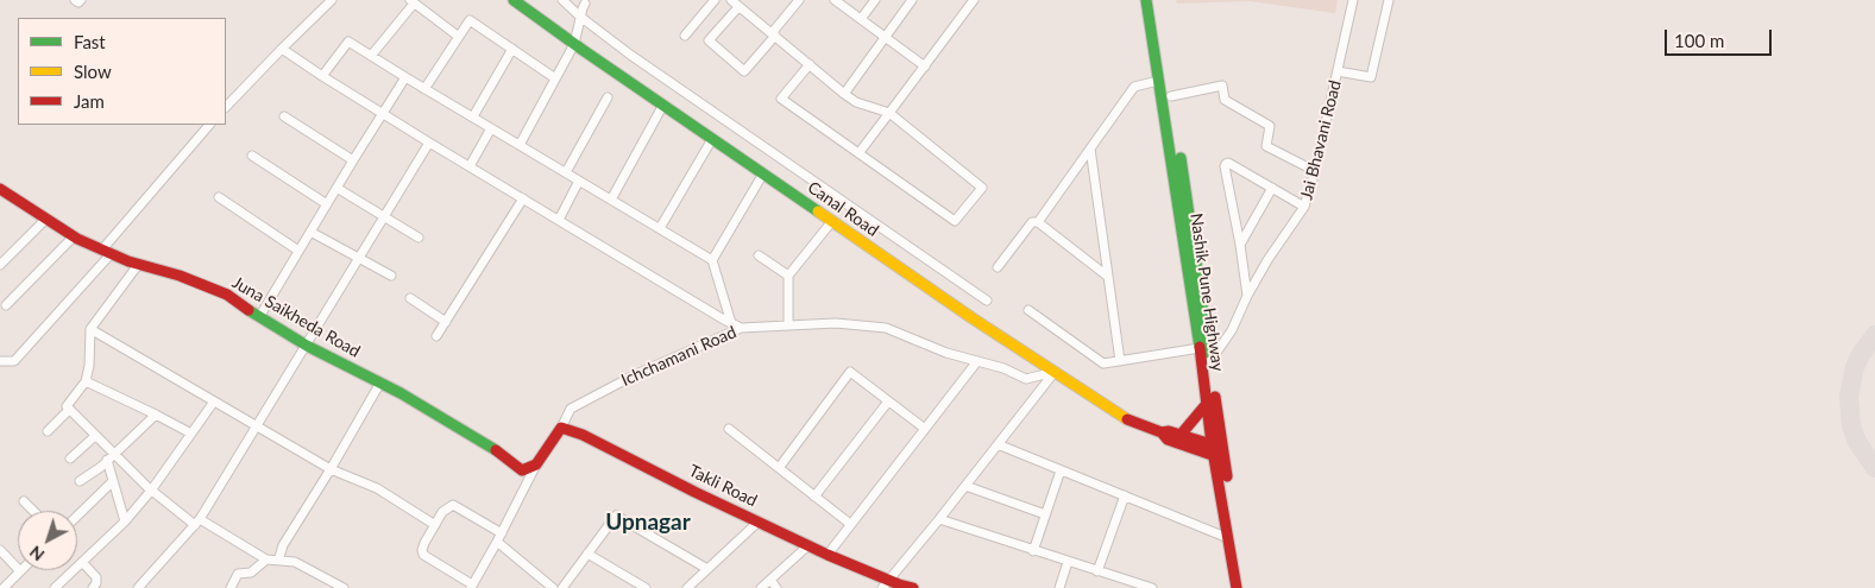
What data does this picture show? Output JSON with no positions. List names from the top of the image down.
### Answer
{
  "streets": {
    "main road": [
      "Canal Road",
      "Nashik Pune Highway",
      "Juna Saikheda Road",
      "Takli Road"
    ],
    "street": ["Jai Bhavani Road", "Ichchamani Road"]
  },
  "crossings": [
    ["Jai Bhavani Road", "Nashik Pune Highway"],
    ["Canal Road", "Nashik Pune Highway"],
    ["Canal Road", "Ichchamani Road"],
    ["Ichchamani Road", "Takli Road"]
  ],
  "districts": ["Upnagar"],
  "legend": ["Fast", "Slow", "Jam"],
  "scale_bar": "100 m",
  "north": "bottom left"
}
